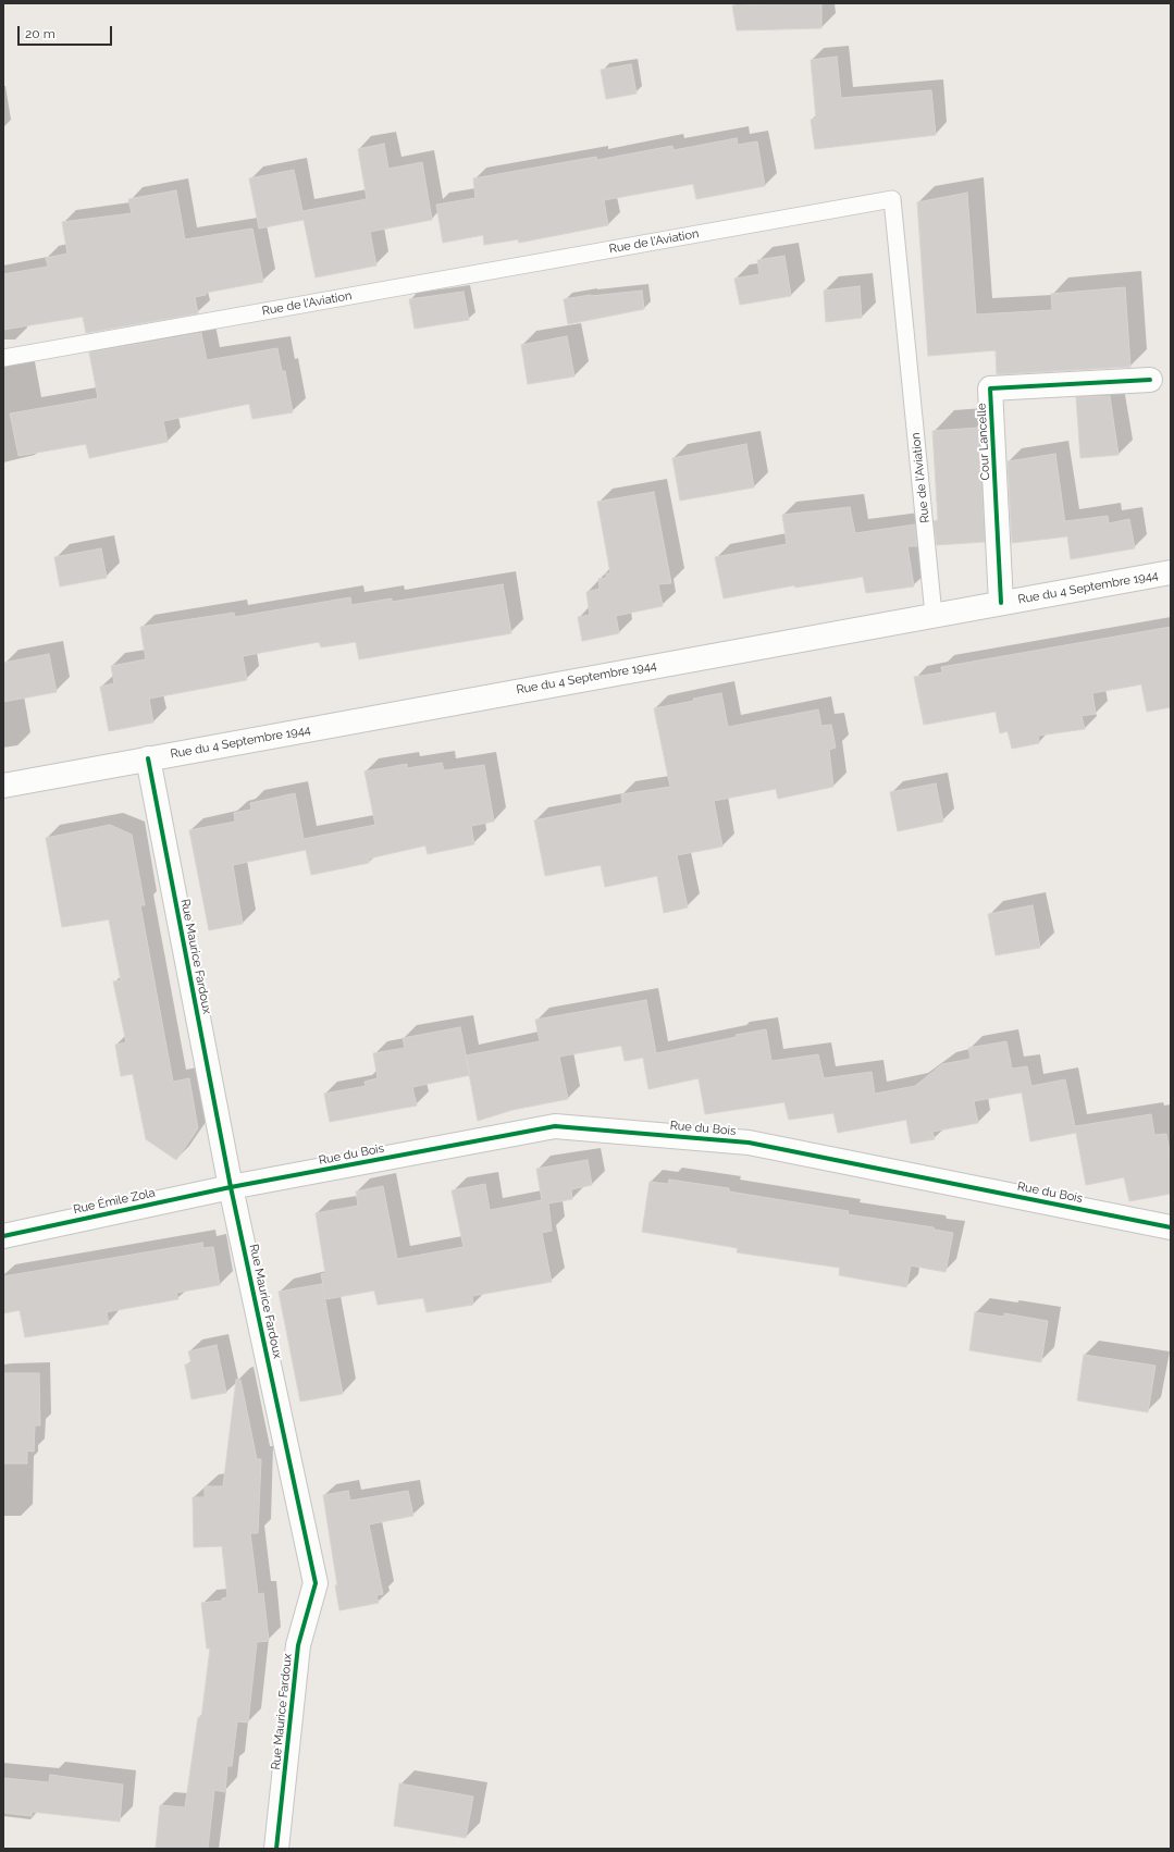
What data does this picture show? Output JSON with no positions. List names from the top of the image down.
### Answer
{
  "streets": {
    "street": [
      "Cour Lancelle",
      "Rue du 4 Septembre 1944",
      "Rue Maurice Fardoux",
      "Rue du Bois",
      "Rue Émile Zola"
    ],
    "lane": ["Rue de l'Aviation"]
  },
  "crossings": [
    ["Rue de l'Aviation", "Rue du 4 Septembre 1944"],
    ["Cour Lancelle", "Rue du 4 Septembre 1944"],
    ["Rue du 4 Septembre 1944", "Rue Maurice Fardoux"],
    ["Rue Maurice Fardoux", "Rue du Bois"],
    ["Rue Maurice Fardoux", "Rue Émile Zola"],
    ["Rue du Bois", "Rue Émile Zola"]
  ],
  "scale_bar": "20 m"
}
